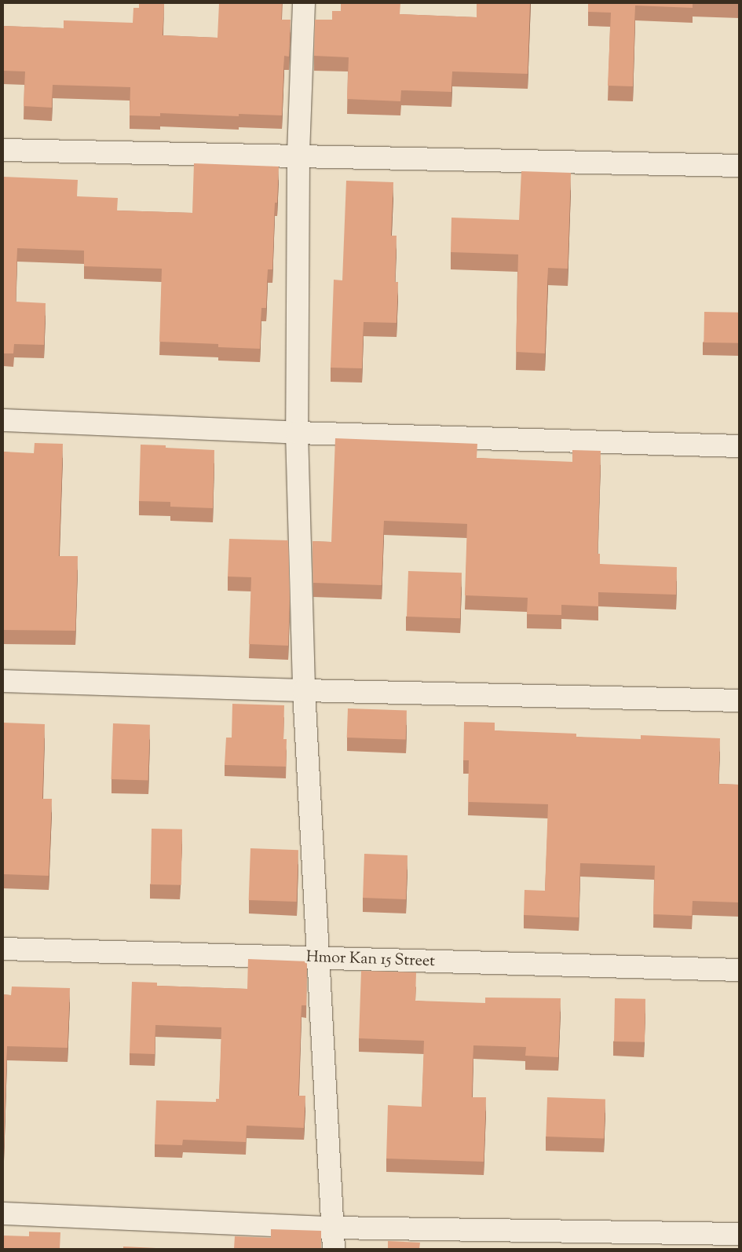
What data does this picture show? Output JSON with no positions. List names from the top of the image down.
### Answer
{
  "streets": {
    "street": ["Hmor Kan 15 Street"]
  }
}
